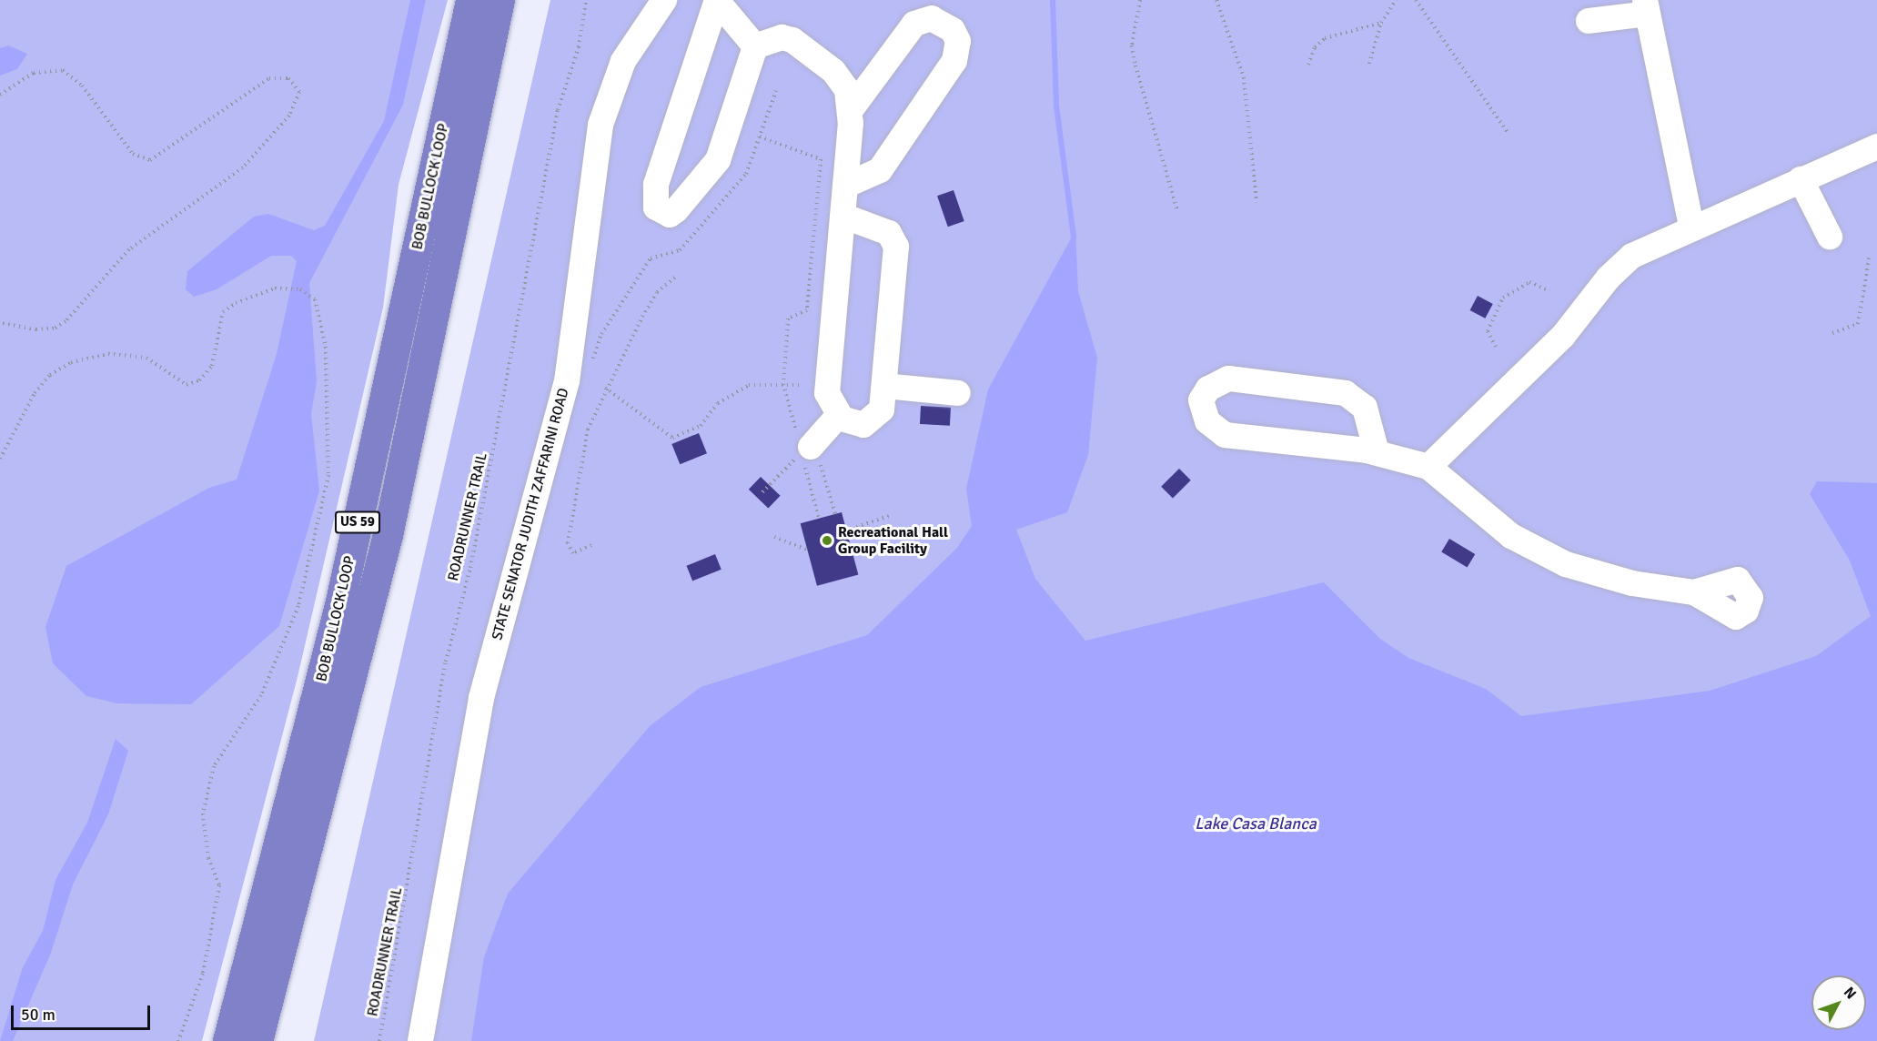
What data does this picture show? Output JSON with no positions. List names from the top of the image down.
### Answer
{
  "streets": {
    "highway": ["BOB BULLOCK LOOP", "US 59"],
    "street": ["STATE SENATOR JUDITH ZAFFARINI ROAD"],
    "path": ["ROADRUNNER TRAIL"]
  },
  "water": ["Lake Casa Blanca"],
  "places": ["Recreational Hall Group Facility"],
  "scale_bar": "50 m",
  "north": "top right"
}
